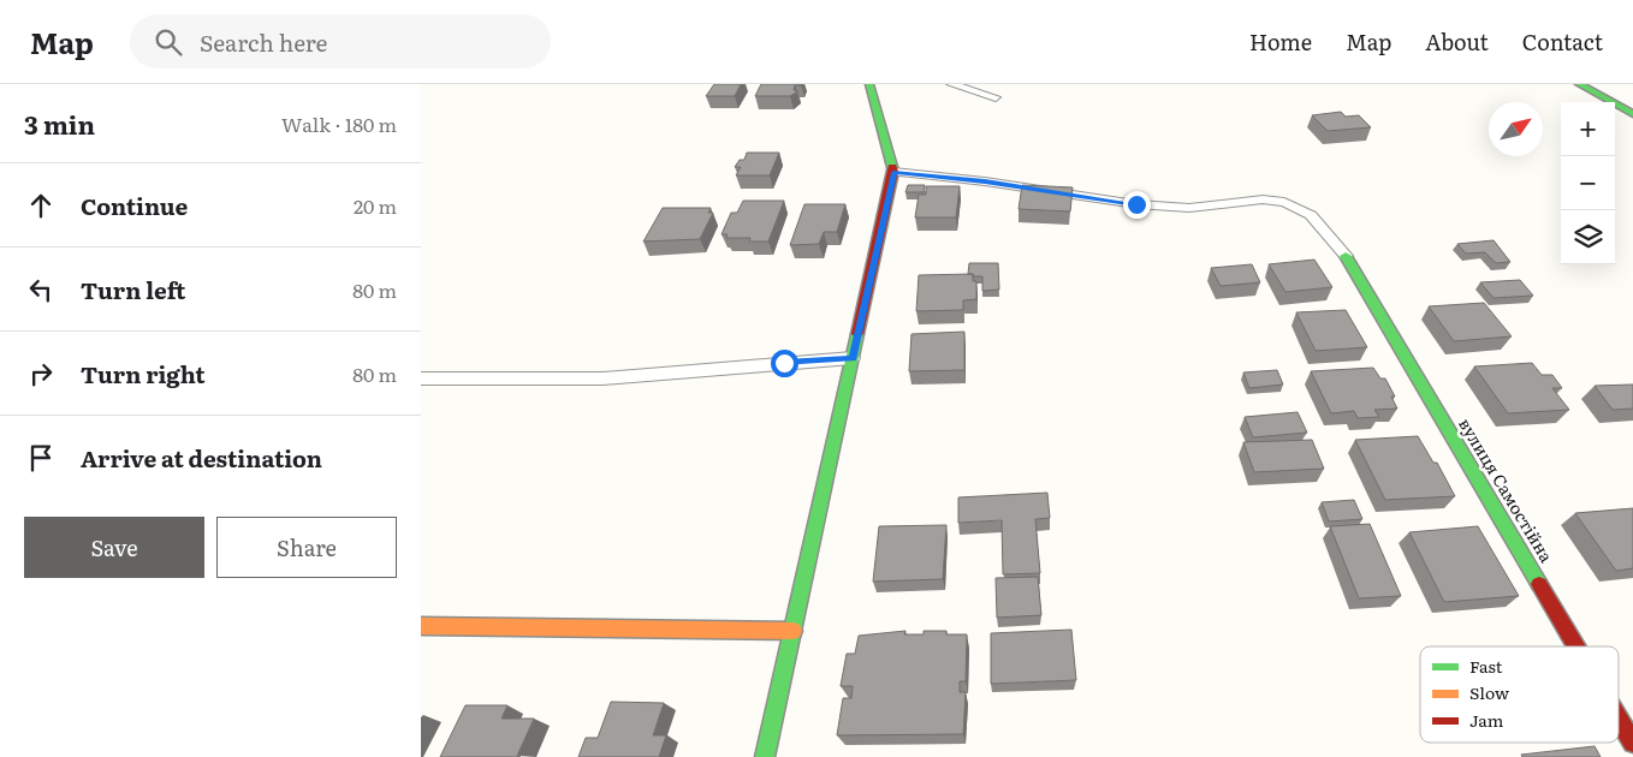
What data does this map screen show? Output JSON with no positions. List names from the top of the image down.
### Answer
{
  "streets": {
    "street": ["вулиця Самостійна"]
  },
  "legend": ["Fast", "Slow", "Jam"],
  "north": "top right",
  "page": {
    "header": "Map",
    "search": "Search here",
    "nav": [
      "Home",
      "Map",
      "About",
      "Contact"
    ],
    "heading": ["3 min", "Walk · 180 m"],
    "map_buttons": ["+", "−"],
    "list": [
      ["Continue", "20 m"],
      ["Turn left", "80 m"],
      ["Turn right", "80 m"],
      "Arrive at destination"
    ],
    "buttons": ["Save", "Share"]
  }
}
